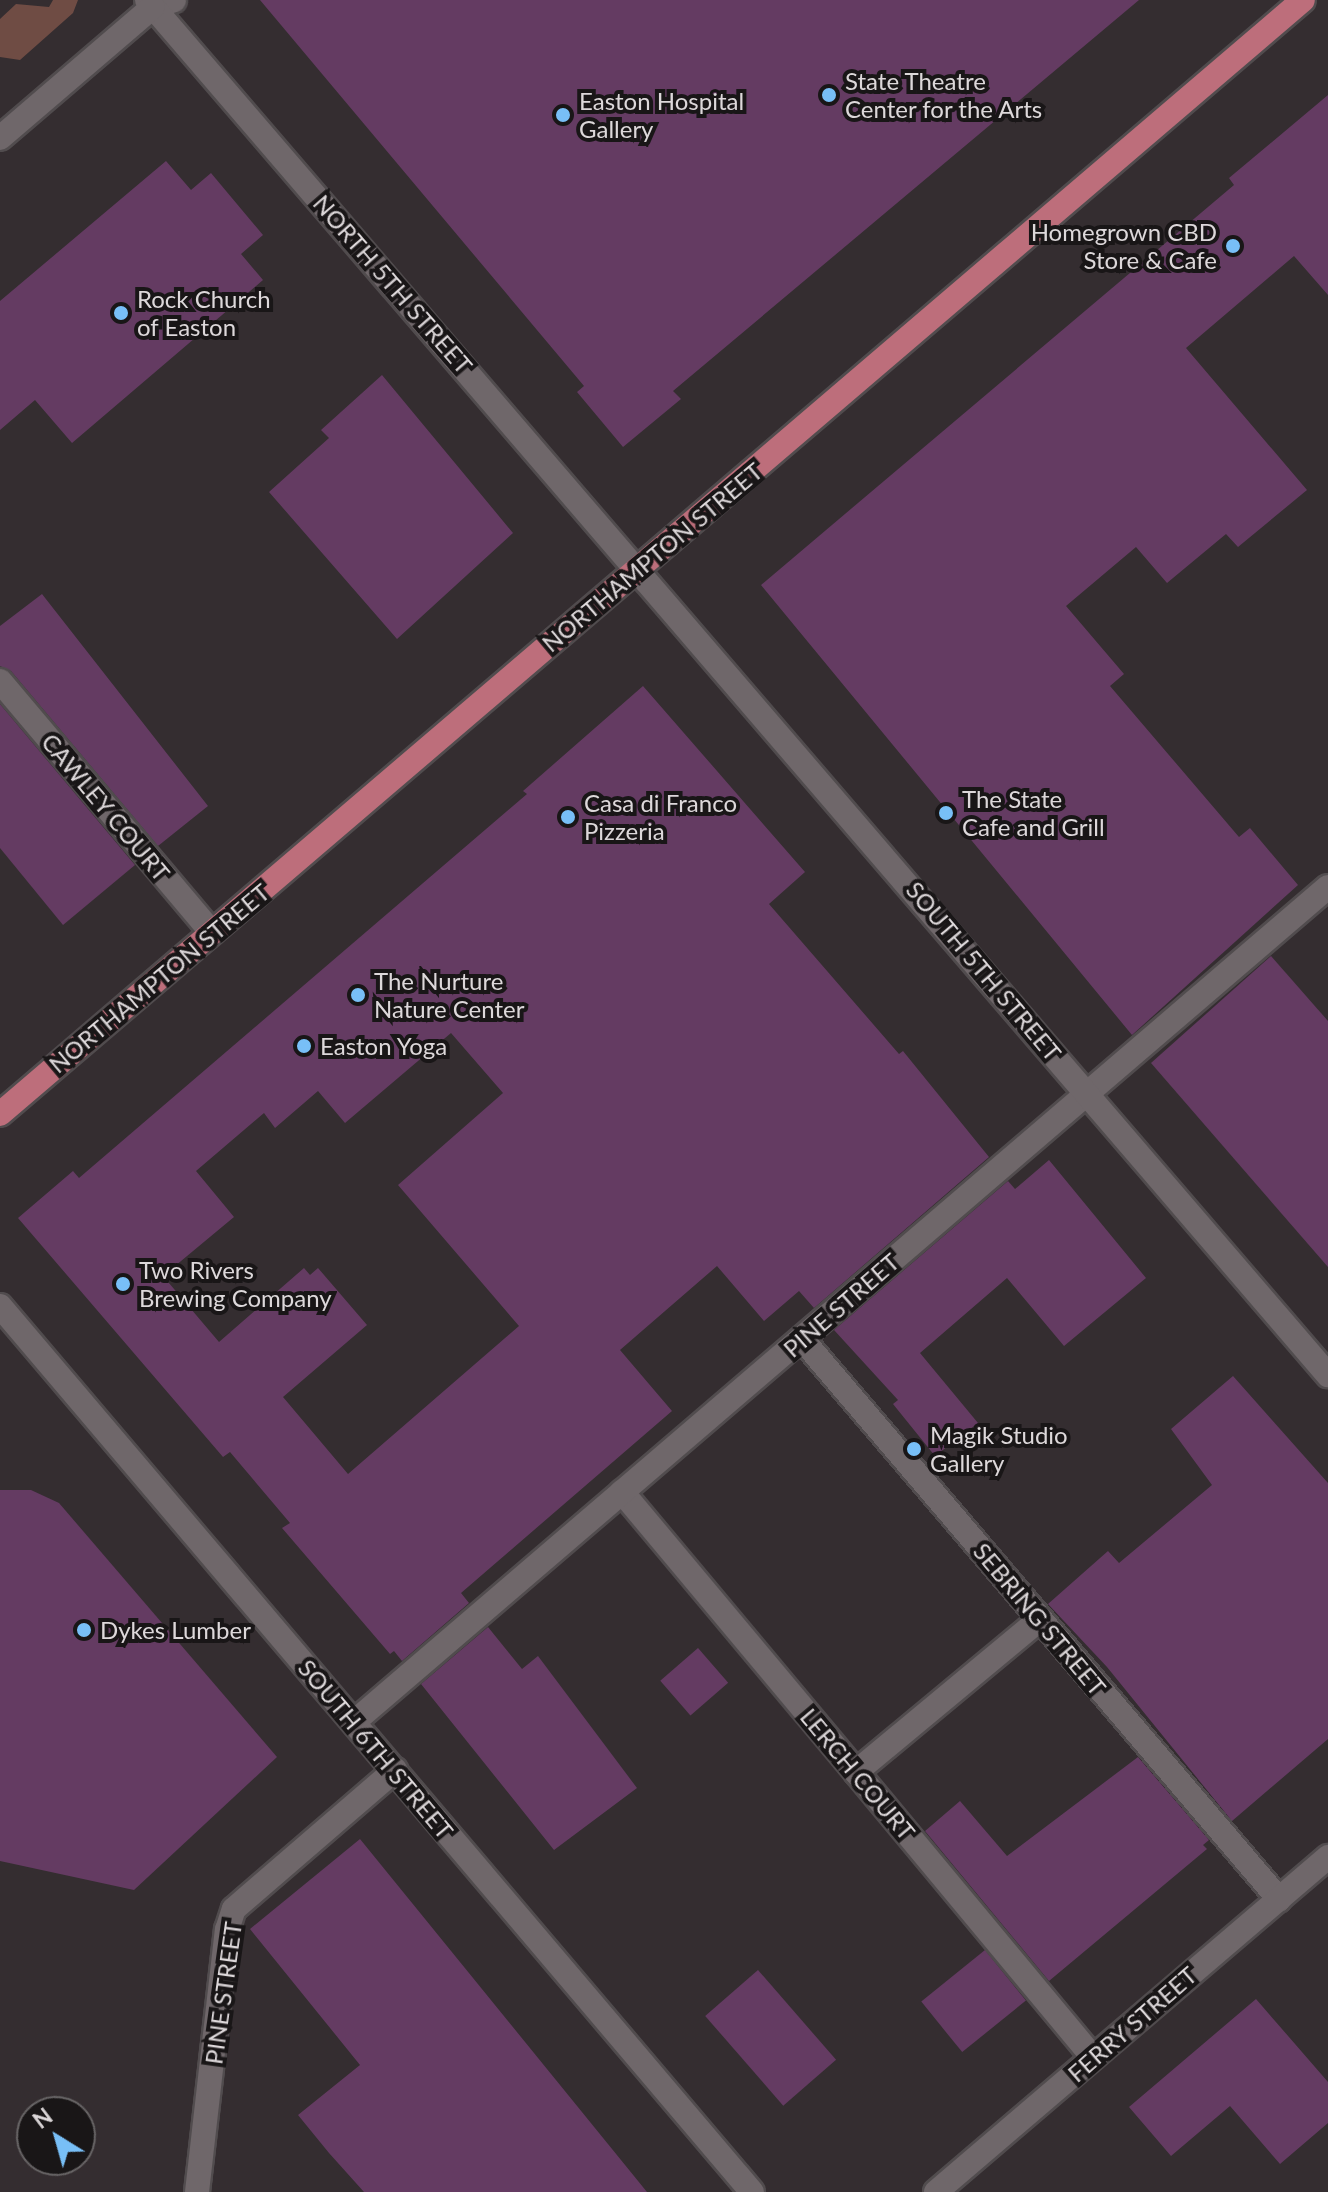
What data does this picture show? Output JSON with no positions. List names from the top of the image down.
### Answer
{
  "streets": {
    "main road": ["NORTHAMPTON STREET"],
    "street": [
      "NORTH 5TH STREET",
      "CAWLEY COURT",
      "SOUTH 5TH STREET",
      "PINE STREET",
      "SEBRING STREET",
      "SOUTH 6TH STREET",
      "LERCH COURT",
      "FERRY STREET"
    ]
  },
  "crossings": [
    ["NORTH 5TH STREET", "NORTHAMPTON STREET"],
    ["NORTH 5TH STREET", "SOUTH 5TH STREET"],
    ["NORTHAMPTON STREET", "CAWLEY COURT"],
    ["NORTHAMPTON STREET", "SOUTH 5TH STREET"],
    ["SOUTH 5TH STREET", "PINE STREET"],
    ["PINE STREET", "SEBRING STREET"],
    ["PINE STREET", "SOUTH 6TH STREET"],
    ["PINE STREET", "LERCH COURT"],
    ["SEBRING STREET", "FERRY STREET"],
    ["LERCH COURT", "FERRY STREET"]
  ],
  "places": [
    "State Theatre Center for the Arts",
    "Easton Hospital Gallery",
    "Homegrown CBD Store & Cafe",
    "Rock Church of Easton",
    "The State Cafe and Grill",
    "Casa di Franco Pizzeria",
    "The Nurture Nature Center",
    "Easton Yoga",
    "Two Rivers Brewing Company",
    "Magik Studio Gallery",
    "Dykes Lumber"
  ],
  "north": "top left"
}
